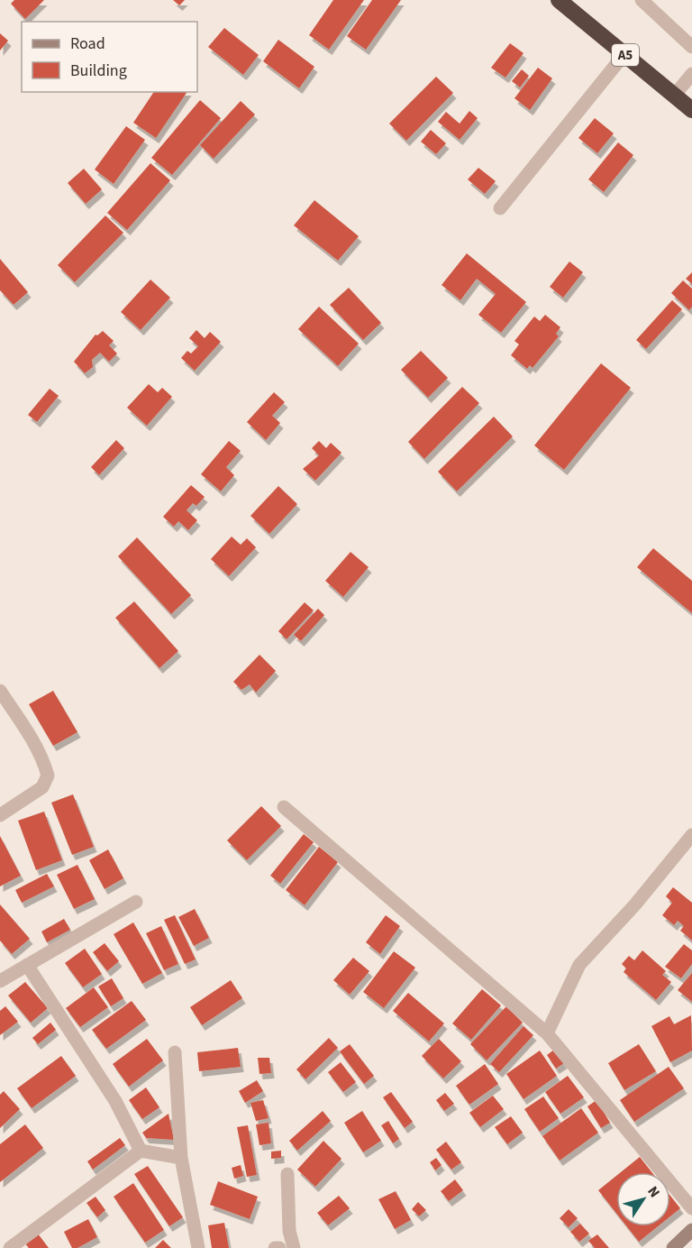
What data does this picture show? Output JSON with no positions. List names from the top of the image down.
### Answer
{
  "streets": {
    "highway": ["A5"]
  },
  "legend": ["Road", "Building"],
  "north": "top right"
}
